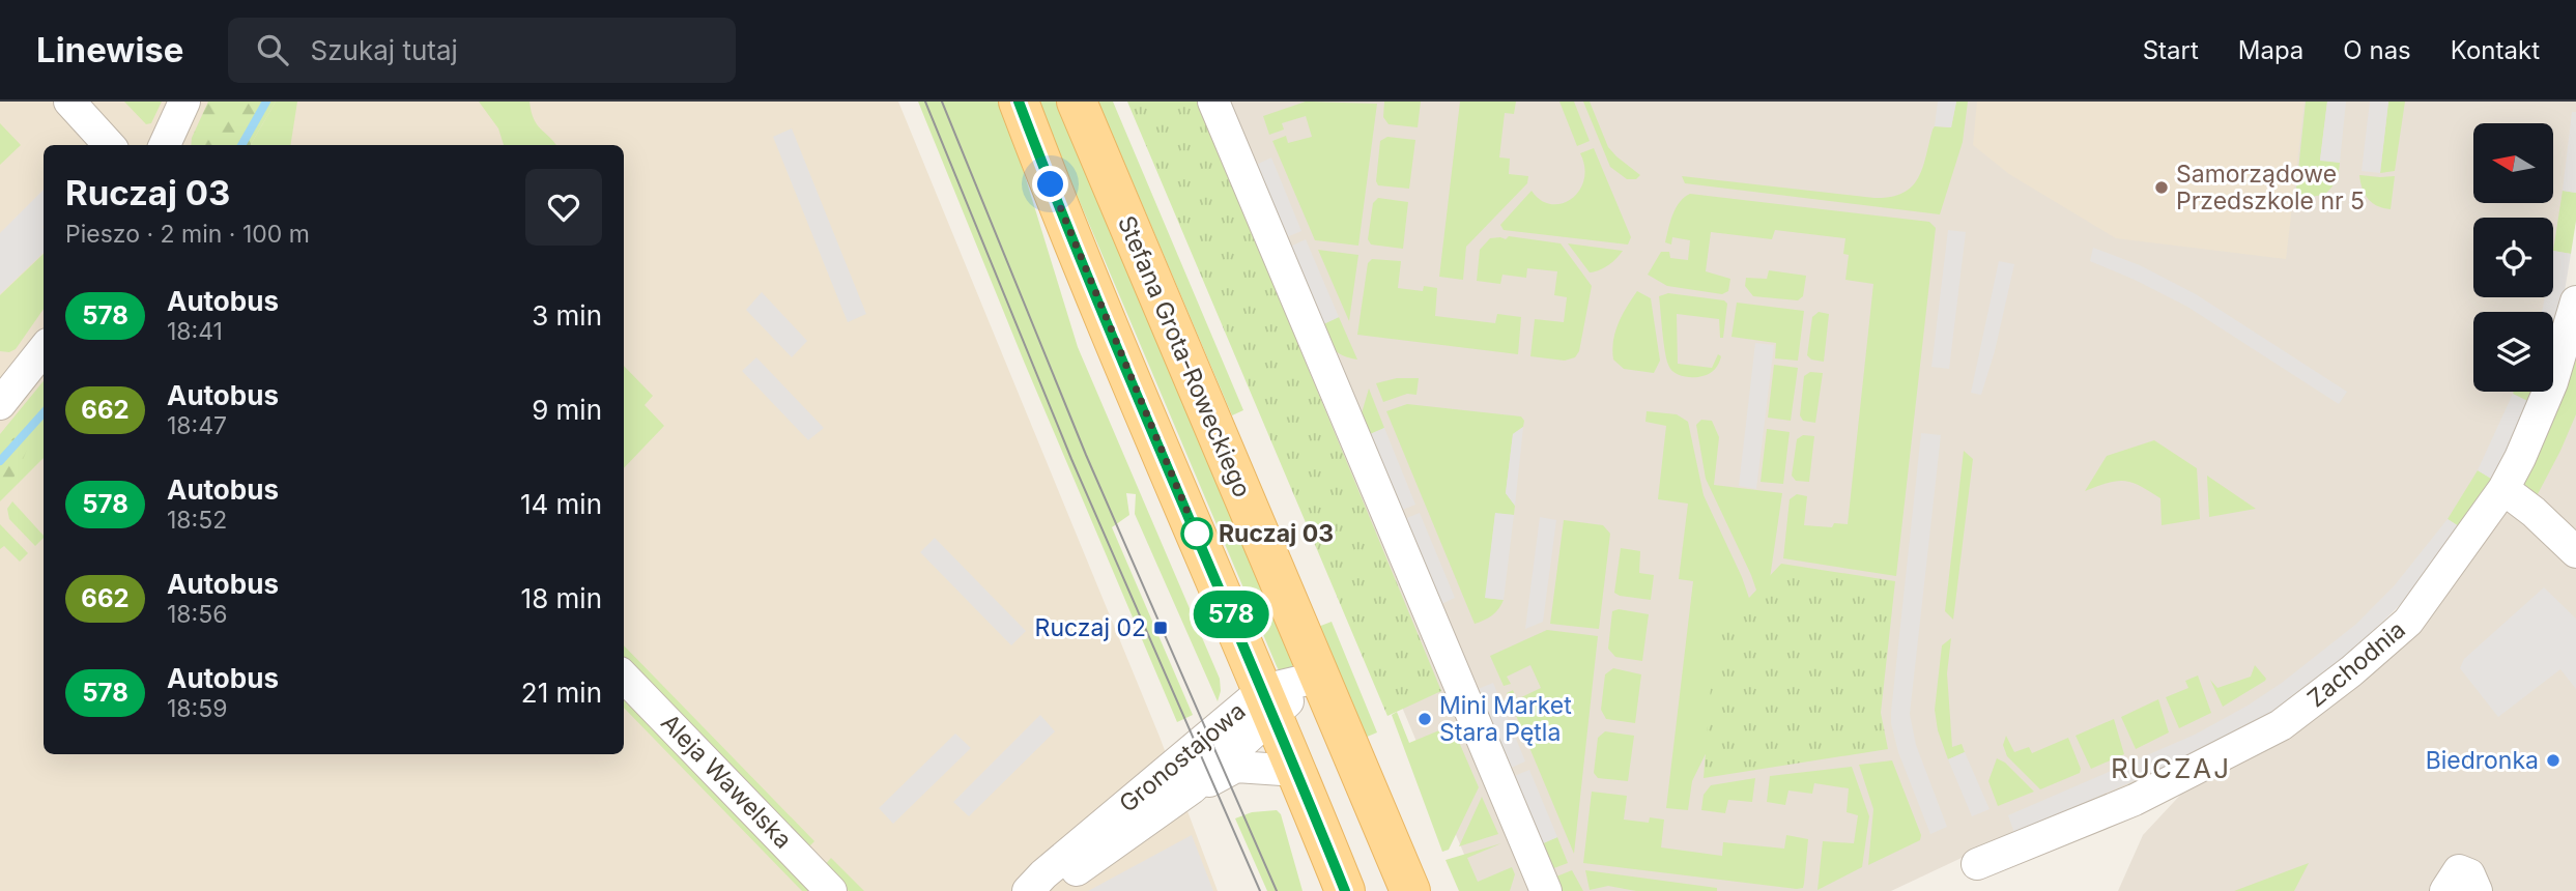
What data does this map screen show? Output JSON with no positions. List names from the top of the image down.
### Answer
{
  "streets": {
    "main road": ["Stefana Grota-Roweckiego"],
    "street": ["Zachodnia", "Gronostajowa", "Aleja Wawelska"]
  },
  "crossings": [
    ["Stefana Grota-Roweckiego", "Gronostajowa"]
  ],
  "districts": ["RUCZAJ"],
  "places": {
    "other": [
      "Samorządowe Przedszkole nr 5",
      "Ruczaj 03",
      "Mini Market Stara Pętla",
      "Biedronka"
    ],
    "transit": ["Ruczaj 02"]
  },
  "lines": ["bus line 578"],
  "north": "left",
  "page": {
    "header": "Linewise",
    "search": "Szukaj tutaj",
    "nav": [
      "Start",
      "Mapa",
      "O nas",
      "Kontakt"
    ],
    "on_map": "578",
    "heading": ["Ruczaj 03", "Pieszo · 2 min · 100 m"],
    "list": [
      {
        "mark": "578",
        "name": "Autobus",
        "note": "18:41",
        "value": "3 min"
      },
      {
        "mark": "662",
        "name": "Autobus",
        "note": "18:47",
        "value": "9 min"
      },
      {
        "mark": "578",
        "name": "Autobus",
        "note": "18:52",
        "value": "14 min"
      },
      {
        "mark": "662",
        "name": "Autobus",
        "note": "18:56",
        "value": "18 min"
      },
      {
        "mark": "578",
        "name": "Autobus",
        "note": "18:59",
        "value": "21 min"
      }
    ]
  }
}
